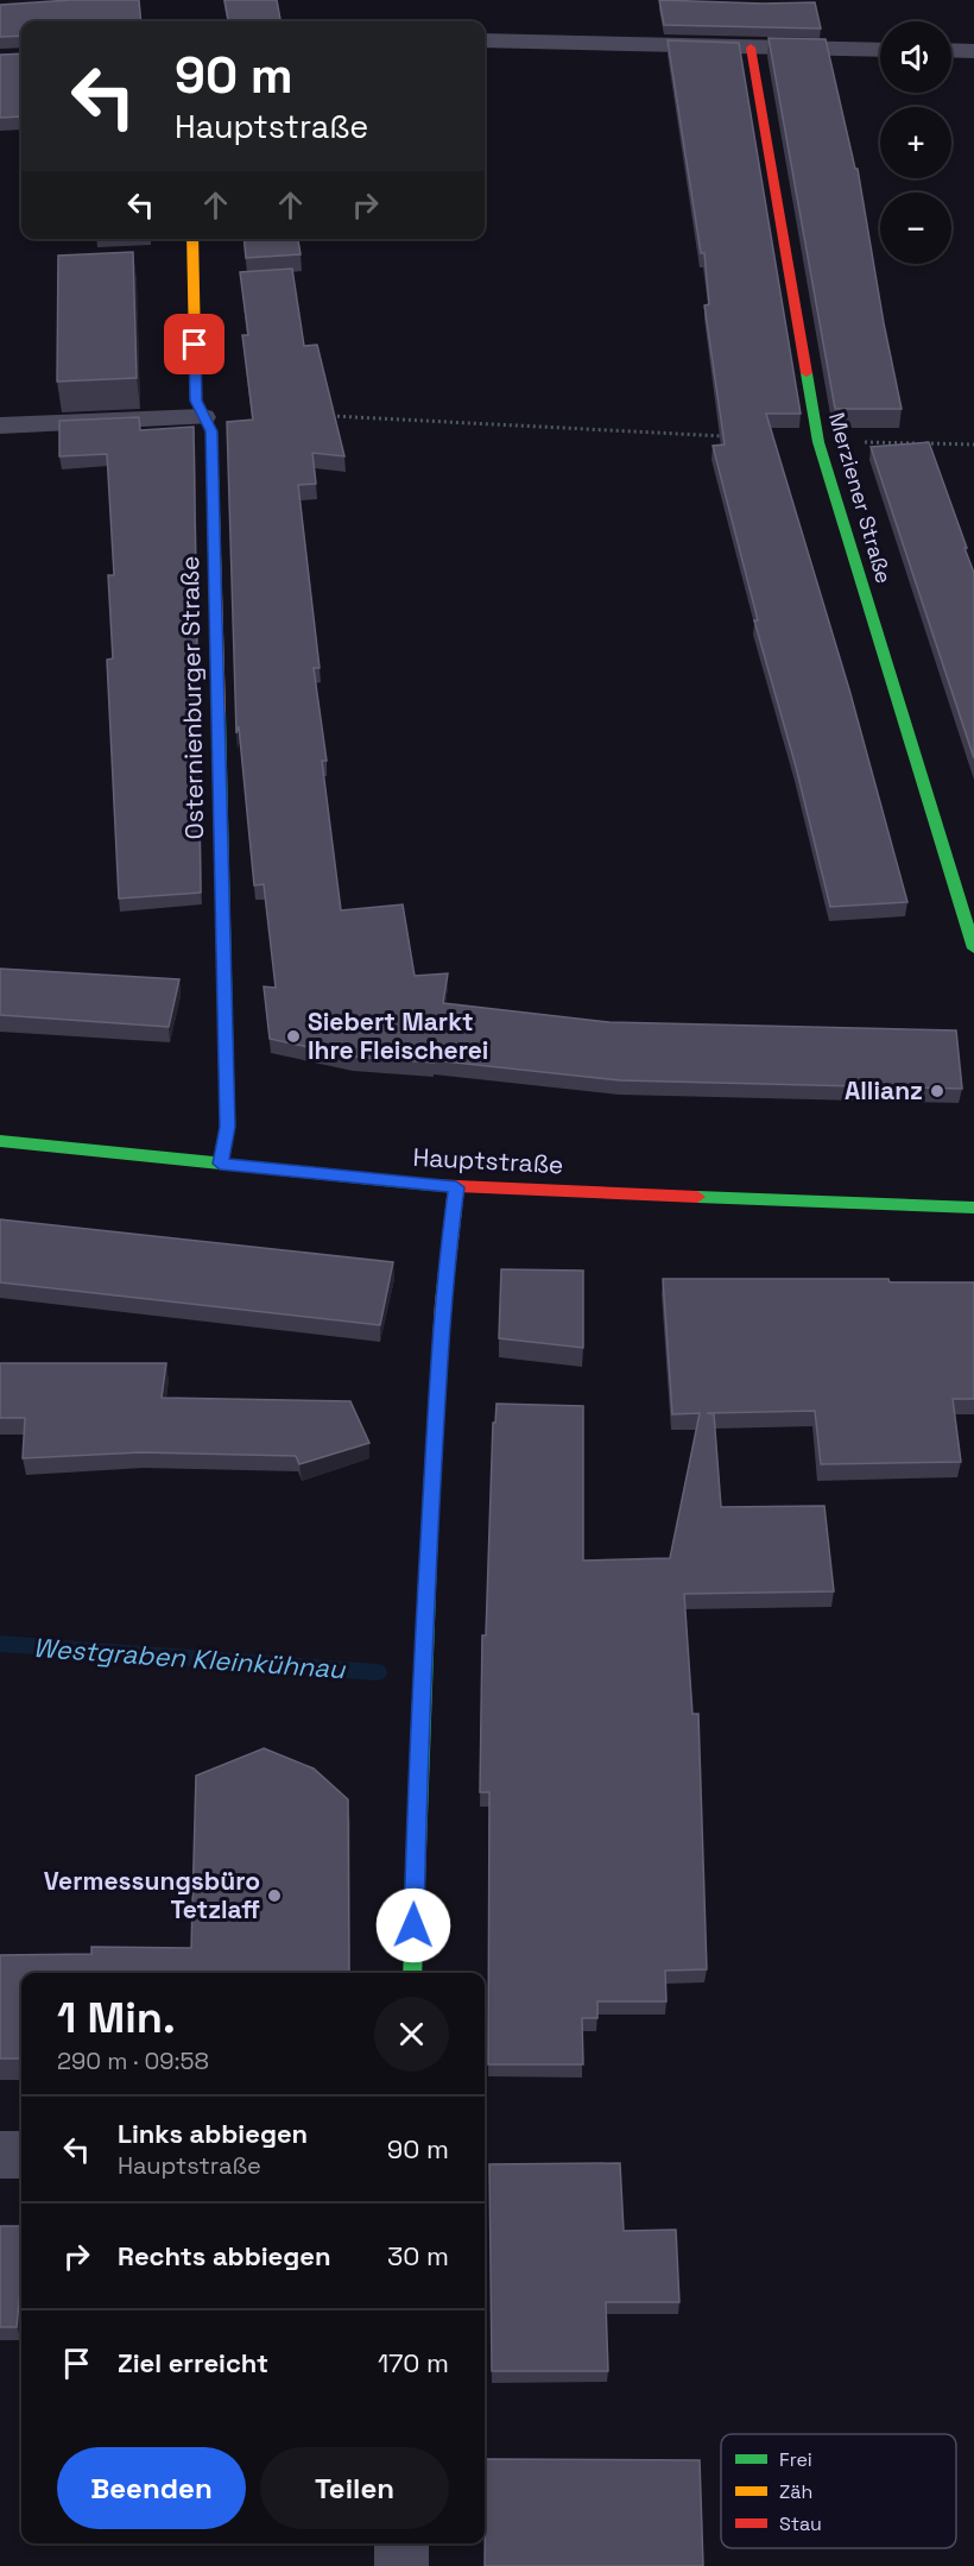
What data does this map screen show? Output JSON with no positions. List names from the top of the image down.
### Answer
{
  "streets": {
    "street": ["Merziener Straße", "Osternienburger Straße", "Hauptstraße"]
  },
  "crossings": [
    ["Osternienburger Straße", "Hauptstraße"]
  ],
  "water": ["Westgraben Kleinkühnau"],
  "places": ["Siebert Markt Ihre Fleischerei", "Allianz", "Vermessungsbüro Tetzlaff"],
  "legend": ["Frei", "Zäh", "Stau"],
  "page": {
    "map_buttons": ["+", "−"],
    "turn": ["90 m", "Hauptstraße"],
    "heading": ["1 Min.", "290 m · 09:58"],
    "list": [
      {
        "name": "Links abbiegen",
        "note": "Hauptstraße",
        "value": "90 m"
      },
      {
        "name": "Rechts abbiegen",
        "value": "30 m"
      },
      {
        "name": "Ziel erreicht",
        "value": "170 m"
      }
    ],
    "buttons": ["Beenden", "Teilen"]
  }
}
